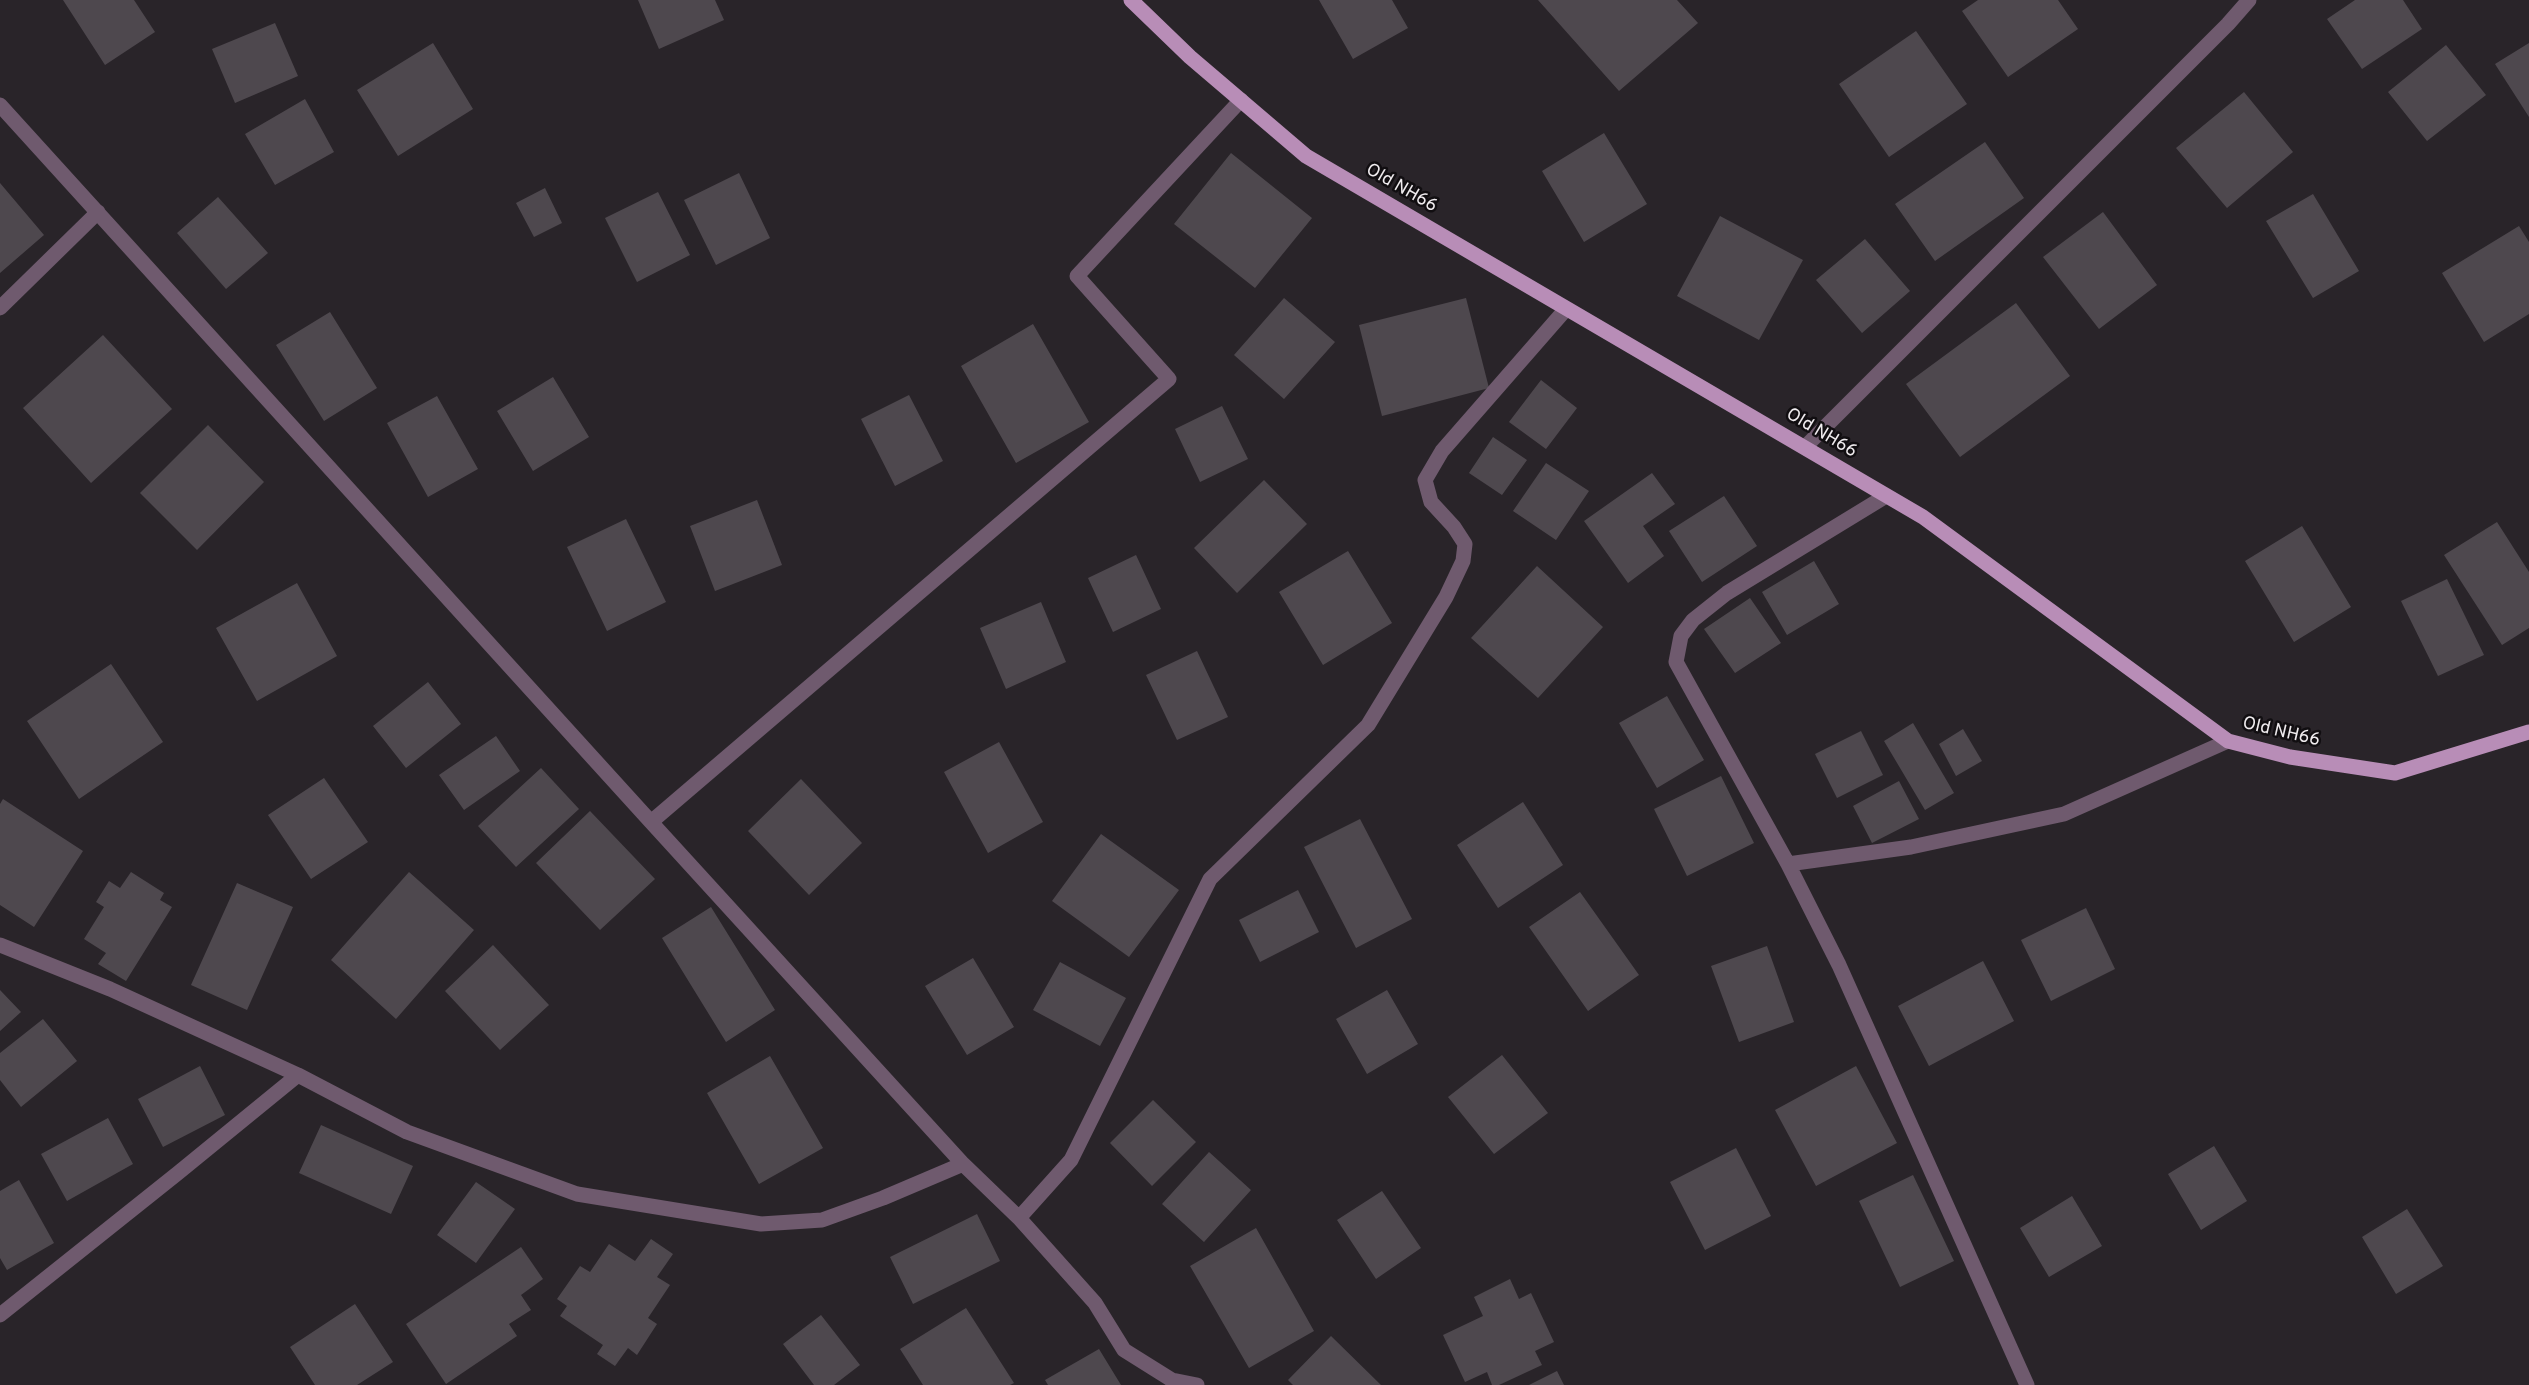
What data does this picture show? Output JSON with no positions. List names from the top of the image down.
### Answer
{
  "streets": {
    "main road": ["Old NH66"]
  }
}
